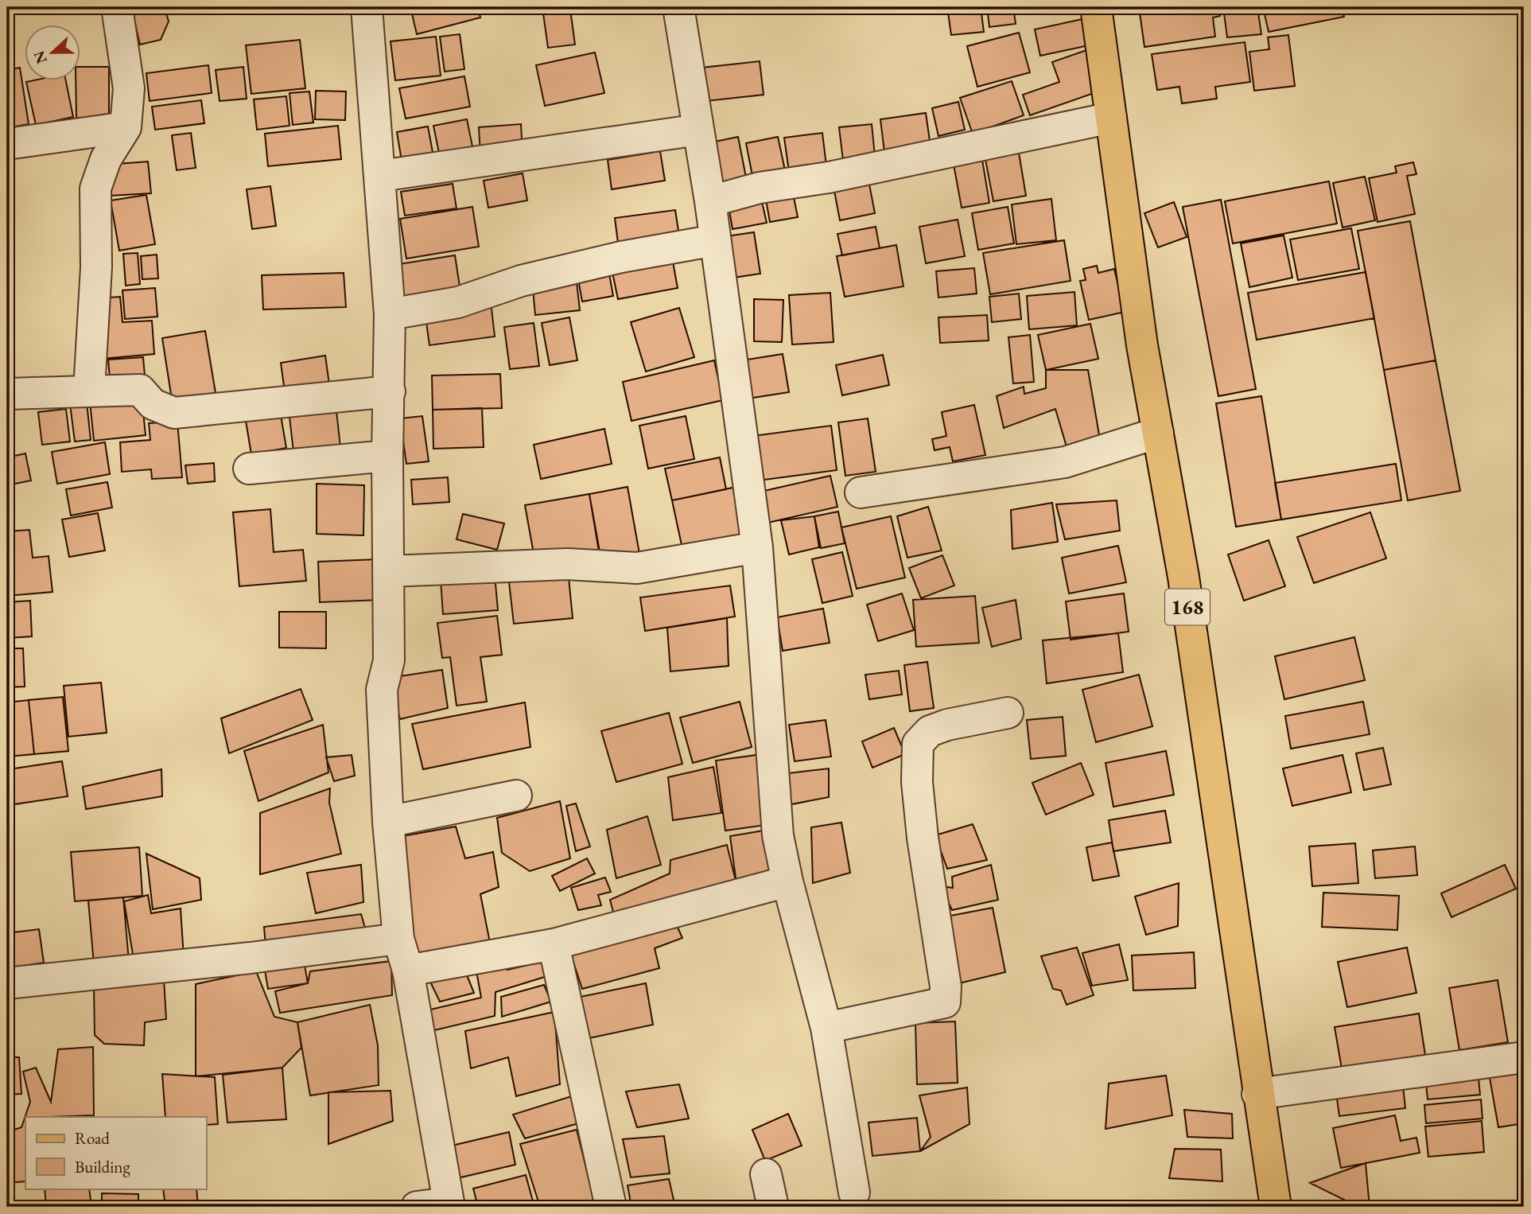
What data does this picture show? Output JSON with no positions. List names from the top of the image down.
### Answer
{
  "streets": {
    "main road": ["168"]
  },
  "legend": ["Road", "Building"],
  "north": "left"
}
